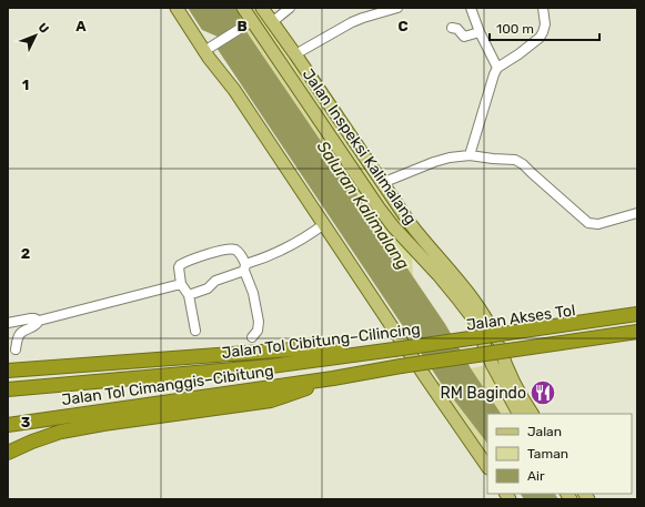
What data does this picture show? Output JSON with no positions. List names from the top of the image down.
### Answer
{
  "streets": {
    "highway": ["Jalan Tol Cibitung–Cilincing", "Jalan Tol Cimanggis–Cibitung"],
    "main road": ["Jalan Inspeksi Kalimalang", "Jalan Akses Tol"]
  },
  "crossings": [
    ["Jalan Inspeksi Kalimalang", "Jalan Akses Tol"]
  ],
  "water": ["Saluran Kalimalang"],
  "places": {
    "restaurant": ["RM Bagindo"]
  },
  "legend": ["Jalan", "Taman", "Air"],
  "scale_bar": "100 m",
  "north": "top right",
  "grid": {
    "columns": ["A", "B", "C"],
    "rows": ["1", "2", "3"]
  }
}
